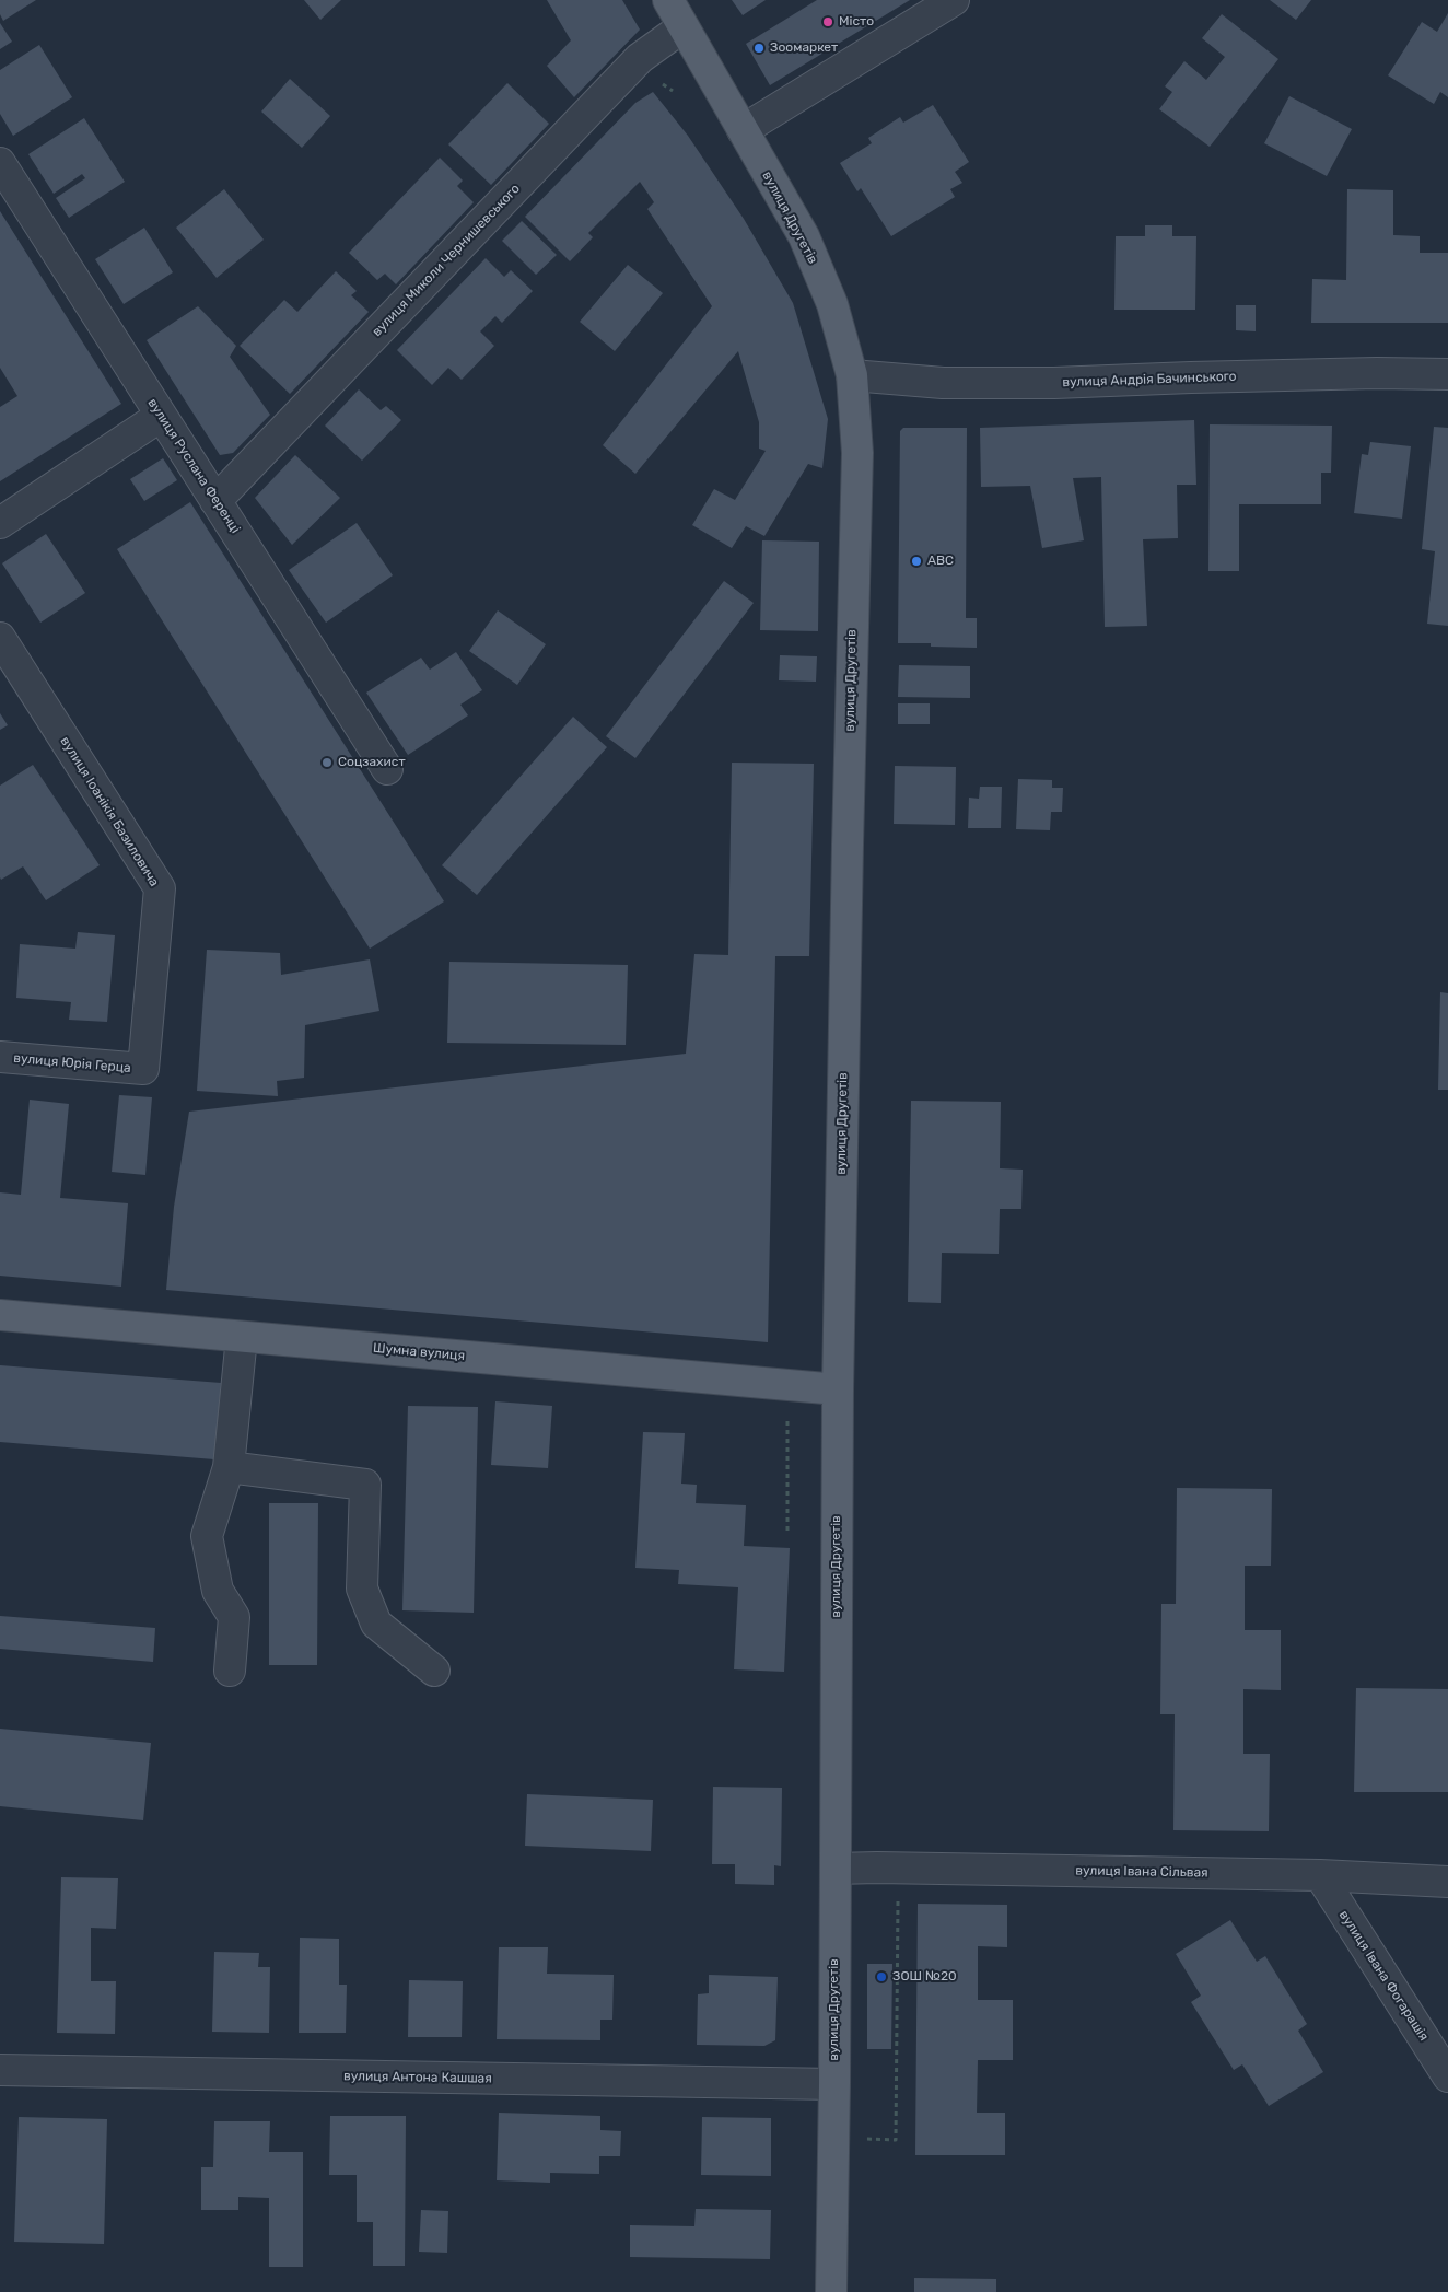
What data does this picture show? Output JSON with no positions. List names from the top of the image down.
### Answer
{
  "streets": {
    "main road": ["вулиця Другетів", "Шумна вулиця"],
    "street": [
      "вулиця Миколи Чернишевського",
      "вулиця Андрія Бачинського",
      "вулиця Руслана Ференці",
      "вулиця Іоанікія Базиловича",
      "вулиця Юрія Герца",
      "вулиця Івана Сільвая",
      "вулиця Івана Фогарашія",
      "вулиця Антона Кашшая"
    ]
  },
  "crossings": [
    ["вулиця Другетів", "вулиця Миколи Чернишевського"],
    ["вулиця Другетів", "вулиця Андрія Бачинського"],
    ["вулиця Другетів", "Шумна вулиця"],
    ["вулиця Другетів", "вулиця Івана Сільвая"],
    ["вулиця Другетів", "вулиця Антона Кашшая"],
    ["вулиця Миколи Чернишевського", "вулиця Руслана Ференці"],
    ["вулиця Іоанікія Базиловича", "вулиця Юрія Герца"],
    ["вулиця Івана Сільвая", "вулиця Івана Фогарашія"]
  ],
  "places": [
    "Місто",
    "Зоомаркет",
    "АВС",
    "Соцзахист",
    "ЗОШ №20"
  ]
}
